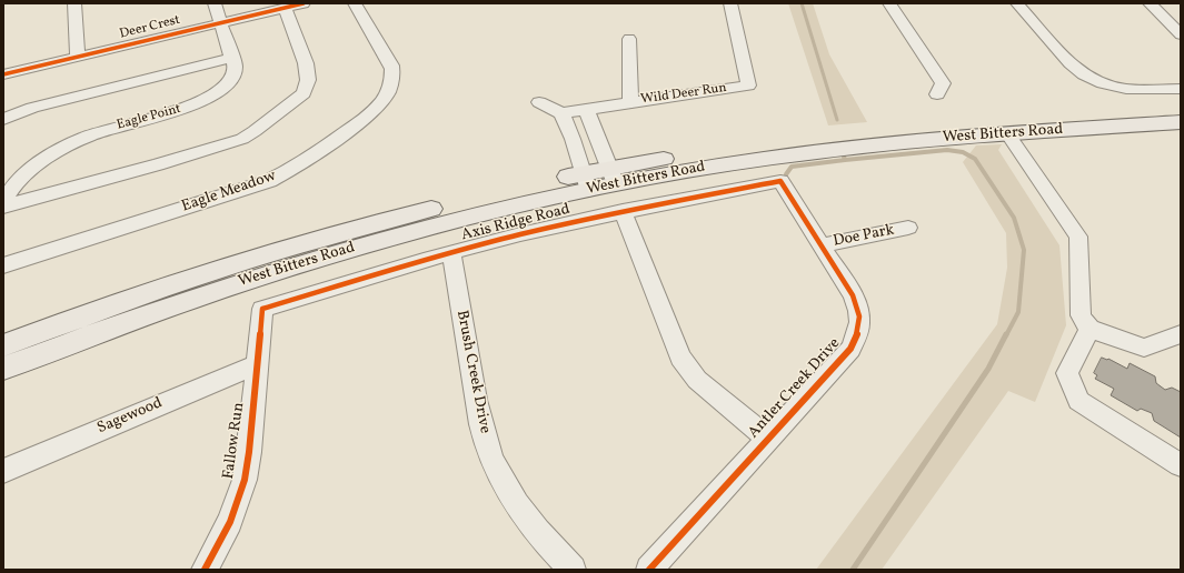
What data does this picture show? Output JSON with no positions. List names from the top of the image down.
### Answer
{
  "streets": {
    "main road": ["West Bitters Road"],
    "street": [
      "Deer Crest",
      "Wild Deer Run",
      "Eagle Point",
      "Eagle Meadow",
      "Axis Ridge Road",
      "Doe Park",
      "Brush Creek Drive",
      "Antler Creek Drive",
      "Sagewood",
      "Fallow Run"
    ]
  },
  "crossings": [
    ["Deer Crest", "Eagle Point"],
    ["Axis Ridge Road", "Brush Creek Drive"],
    ["Axis Ridge Road", "Antler Creek Drive"],
    ["Axis Ridge Road", "Fallow Run"],
    ["Doe Park", "Antler Creek Drive"],
    ["Sagewood", "Fallow Run"]
  ]
}
